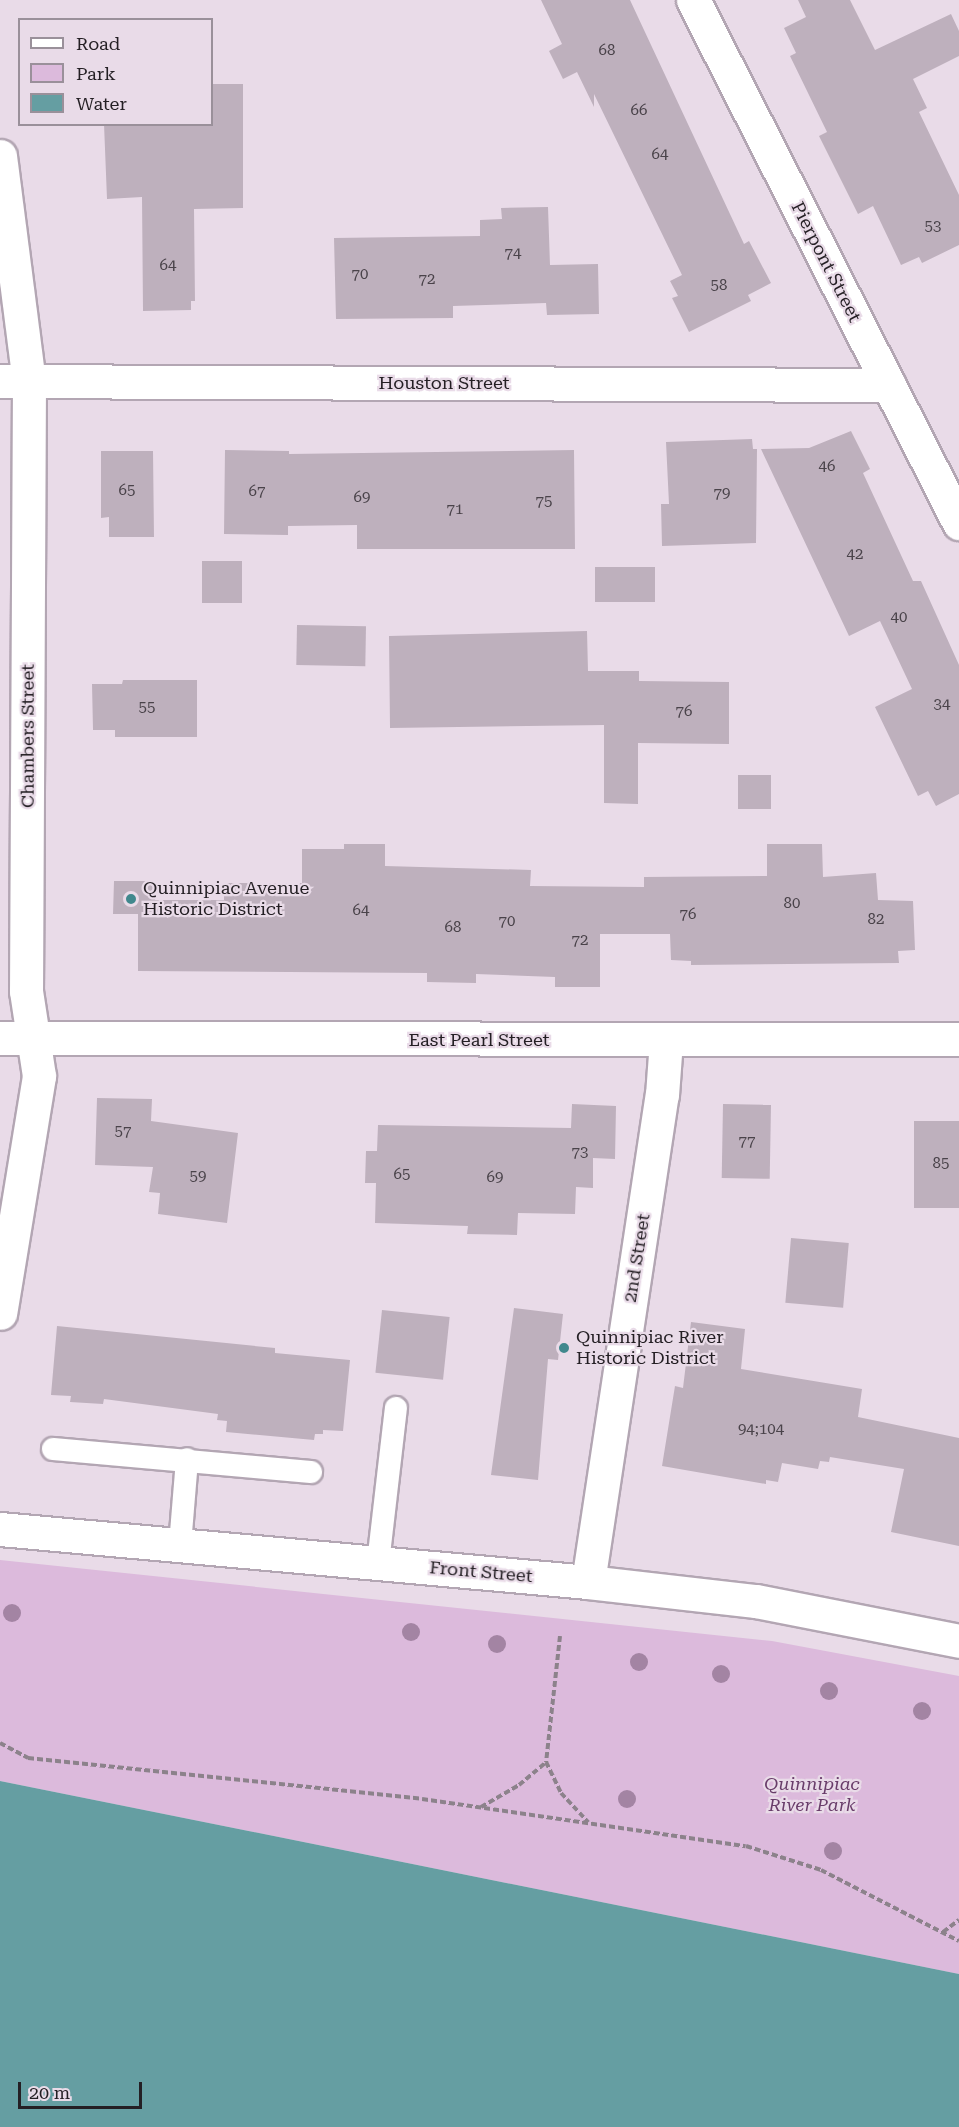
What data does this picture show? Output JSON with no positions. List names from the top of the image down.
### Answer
{
  "streets": {
    "street": [
      "Pierpont Street",
      "Houston Street",
      "Chambers Street",
      "East Pearl Street",
      "2nd Street",
      "Front Street"
    ]
  },
  "crossings": [
    ["Pierpont Street", "Houston Street"],
    ["Houston Street", "Chambers Street"],
    ["Chambers Street", "East Pearl Street"],
    ["East Pearl Street", "2nd Street"],
    ["2nd Street", "Front Street"]
  ],
  "parks": ["Quinnipiac River Park"],
  "places": ["Quinnipiac Avenue Historic District", "Quinnipiac River Historic District"],
  "house_numbers": [
    "68",
    "66",
    "64",
    "53",
    "74",
    "64",
    "70",
    "72",
    "58",
    "46",
    "65",
    "67",
    "79",
    "69",
    "75",
    "71",
    "42",
    "40",
    "34",
    "55",
    "76",
    "80",
    "64",
    "76",
    "82",
    "70",
    "68",
    "72",
    "57",
    "77",
    "73",
    "85",
    "65",
    "59",
    "69",
    "94;104"
  ],
  "legend": ["Road", "Park", "Water"],
  "scale_bar": "20 m"
}
